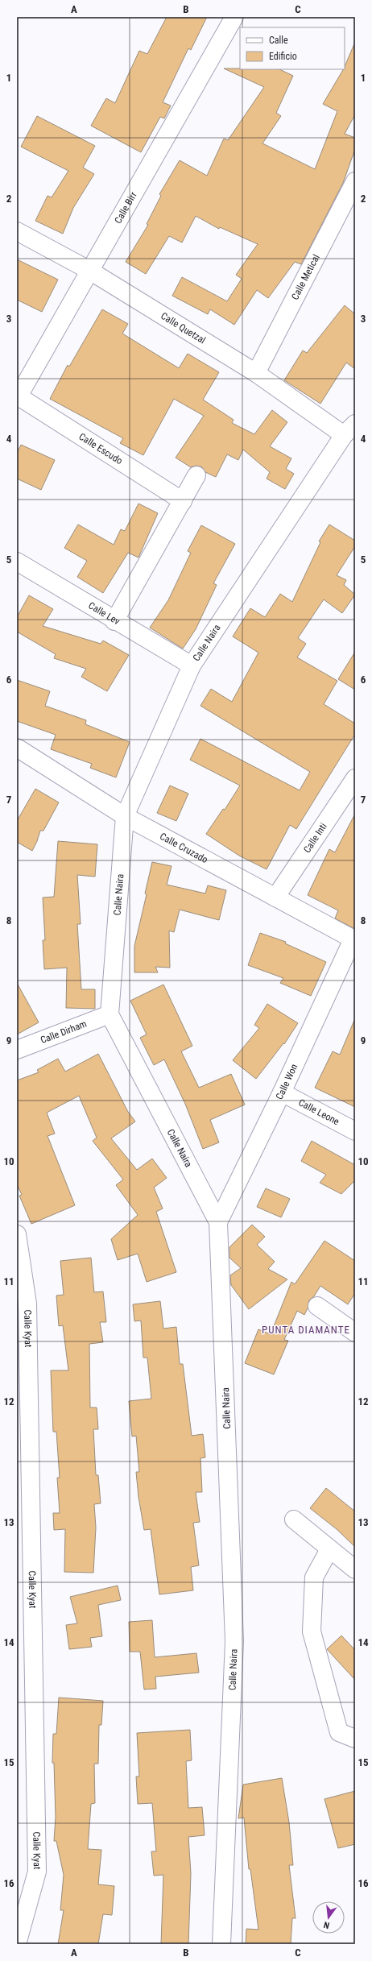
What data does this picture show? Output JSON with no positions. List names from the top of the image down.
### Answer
{
  "streets": {
    "street": [
      "Calle Birr",
      "Calle Metical",
      "Calle Quetzal",
      "Calle Escudo",
      "Calle Lev",
      "Calle Naira",
      "Calle Inti",
      "Calle Cruzado",
      "Calle Dirham",
      "Calle Won",
      "Calle Leone",
      "Calle Kyat"
    ]
  },
  "crossings": [
    ["Calle Birr", "Calle Quetzal"],
    ["Calle Birr", "Calle Escudo"],
    ["Calle Metical", "Calle Quetzal"],
    ["Calle Quetzal", "Calle Naira"],
    ["Calle Lev", "Calle Naira"],
    ["Calle Naira", "Calle Cruzado"],
    ["Calle Naira", "Calle Dirham"],
    ["Calle Naira", "Calle Won"],
    ["Calle Inti", "Calle Cruzado"],
    ["Calle Cruzado", "Calle Won"],
    ["Calle Won", "Calle Leone"]
  ],
  "districts": ["PUNTA DIAMANTE"],
  "legend": ["Calle", "Edificio"],
  "north": "bottom",
  "grid": {
    "columns": ["A", "B", "C"],
    "rows": [
      "1",
      "2",
      "3",
      "4",
      "5",
      "6",
      "7",
      "8",
      "9",
      "10",
      "11",
      "12",
      "13",
      "14",
      "15",
      "16"
    ]
  }
}
